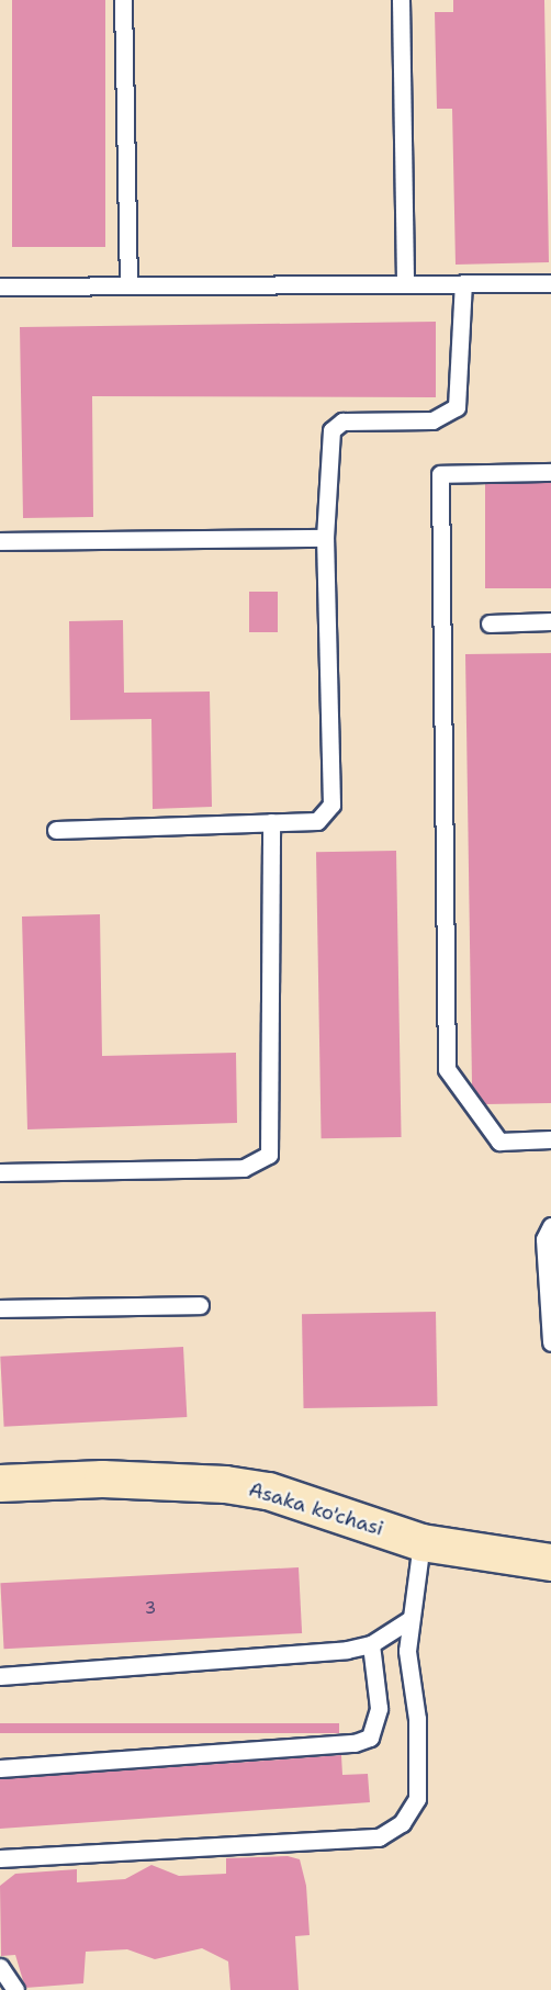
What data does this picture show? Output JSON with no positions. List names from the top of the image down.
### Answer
{
  "streets": {
    "street": ["Asaka ko'chasi"]
  },
  "house_numbers": ["3"]
}
